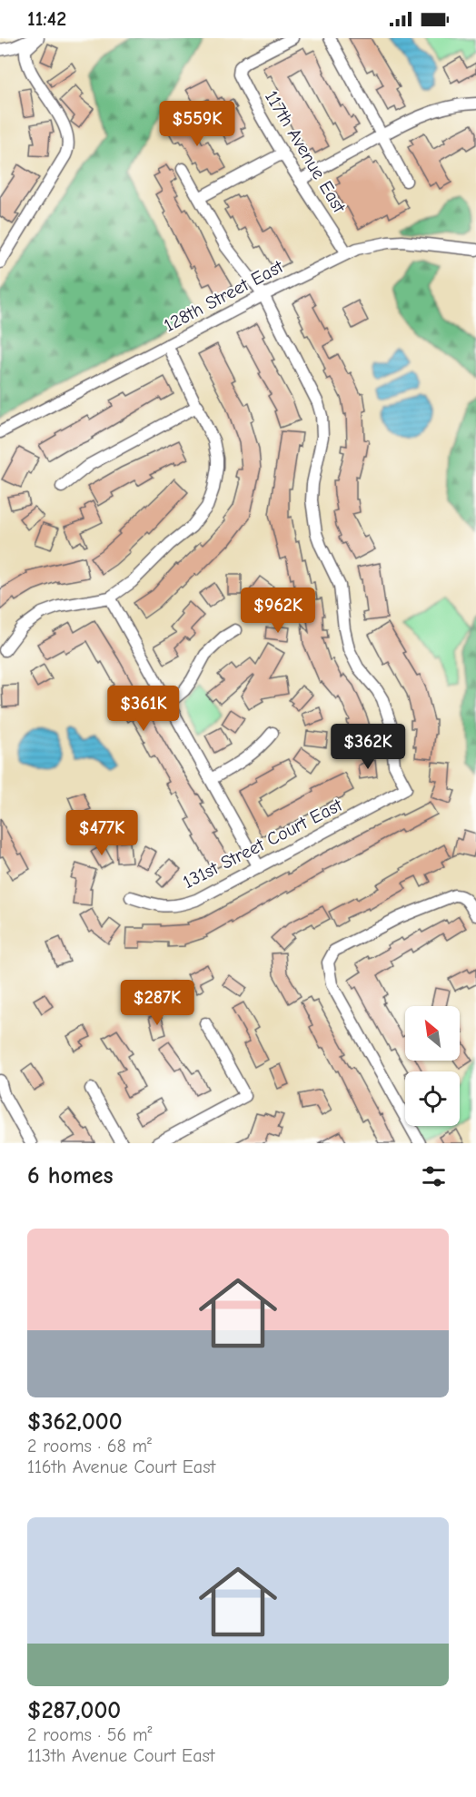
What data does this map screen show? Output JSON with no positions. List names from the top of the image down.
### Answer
{
  "streets": {
    "street": ["117th Avenue East", "128th Street East", "131st Street Court East"]
  },
  "crossings": [
    ["117th Avenue East", "128th Street East"],
    ["128th Street East", "131st Street Court East"]
  ],
  "north": "top left",
  "page": {
    "status": "11:42",
    "price": [
      "$559K",
      "$962K",
      "$361K",
      "$362K",
      "$477K",
      "$287K"
    ],
    "heading": "6 homes",
    "list": [
      {
        "name": "$362,000",
        "note": "2 rooms · 68 m² · 116th Avenue Court East"
      },
      {
        "name": "$287,000",
        "note": "2 rooms · 56 m² · 113th Avenue Court East"
      }
    ]
  }
}
